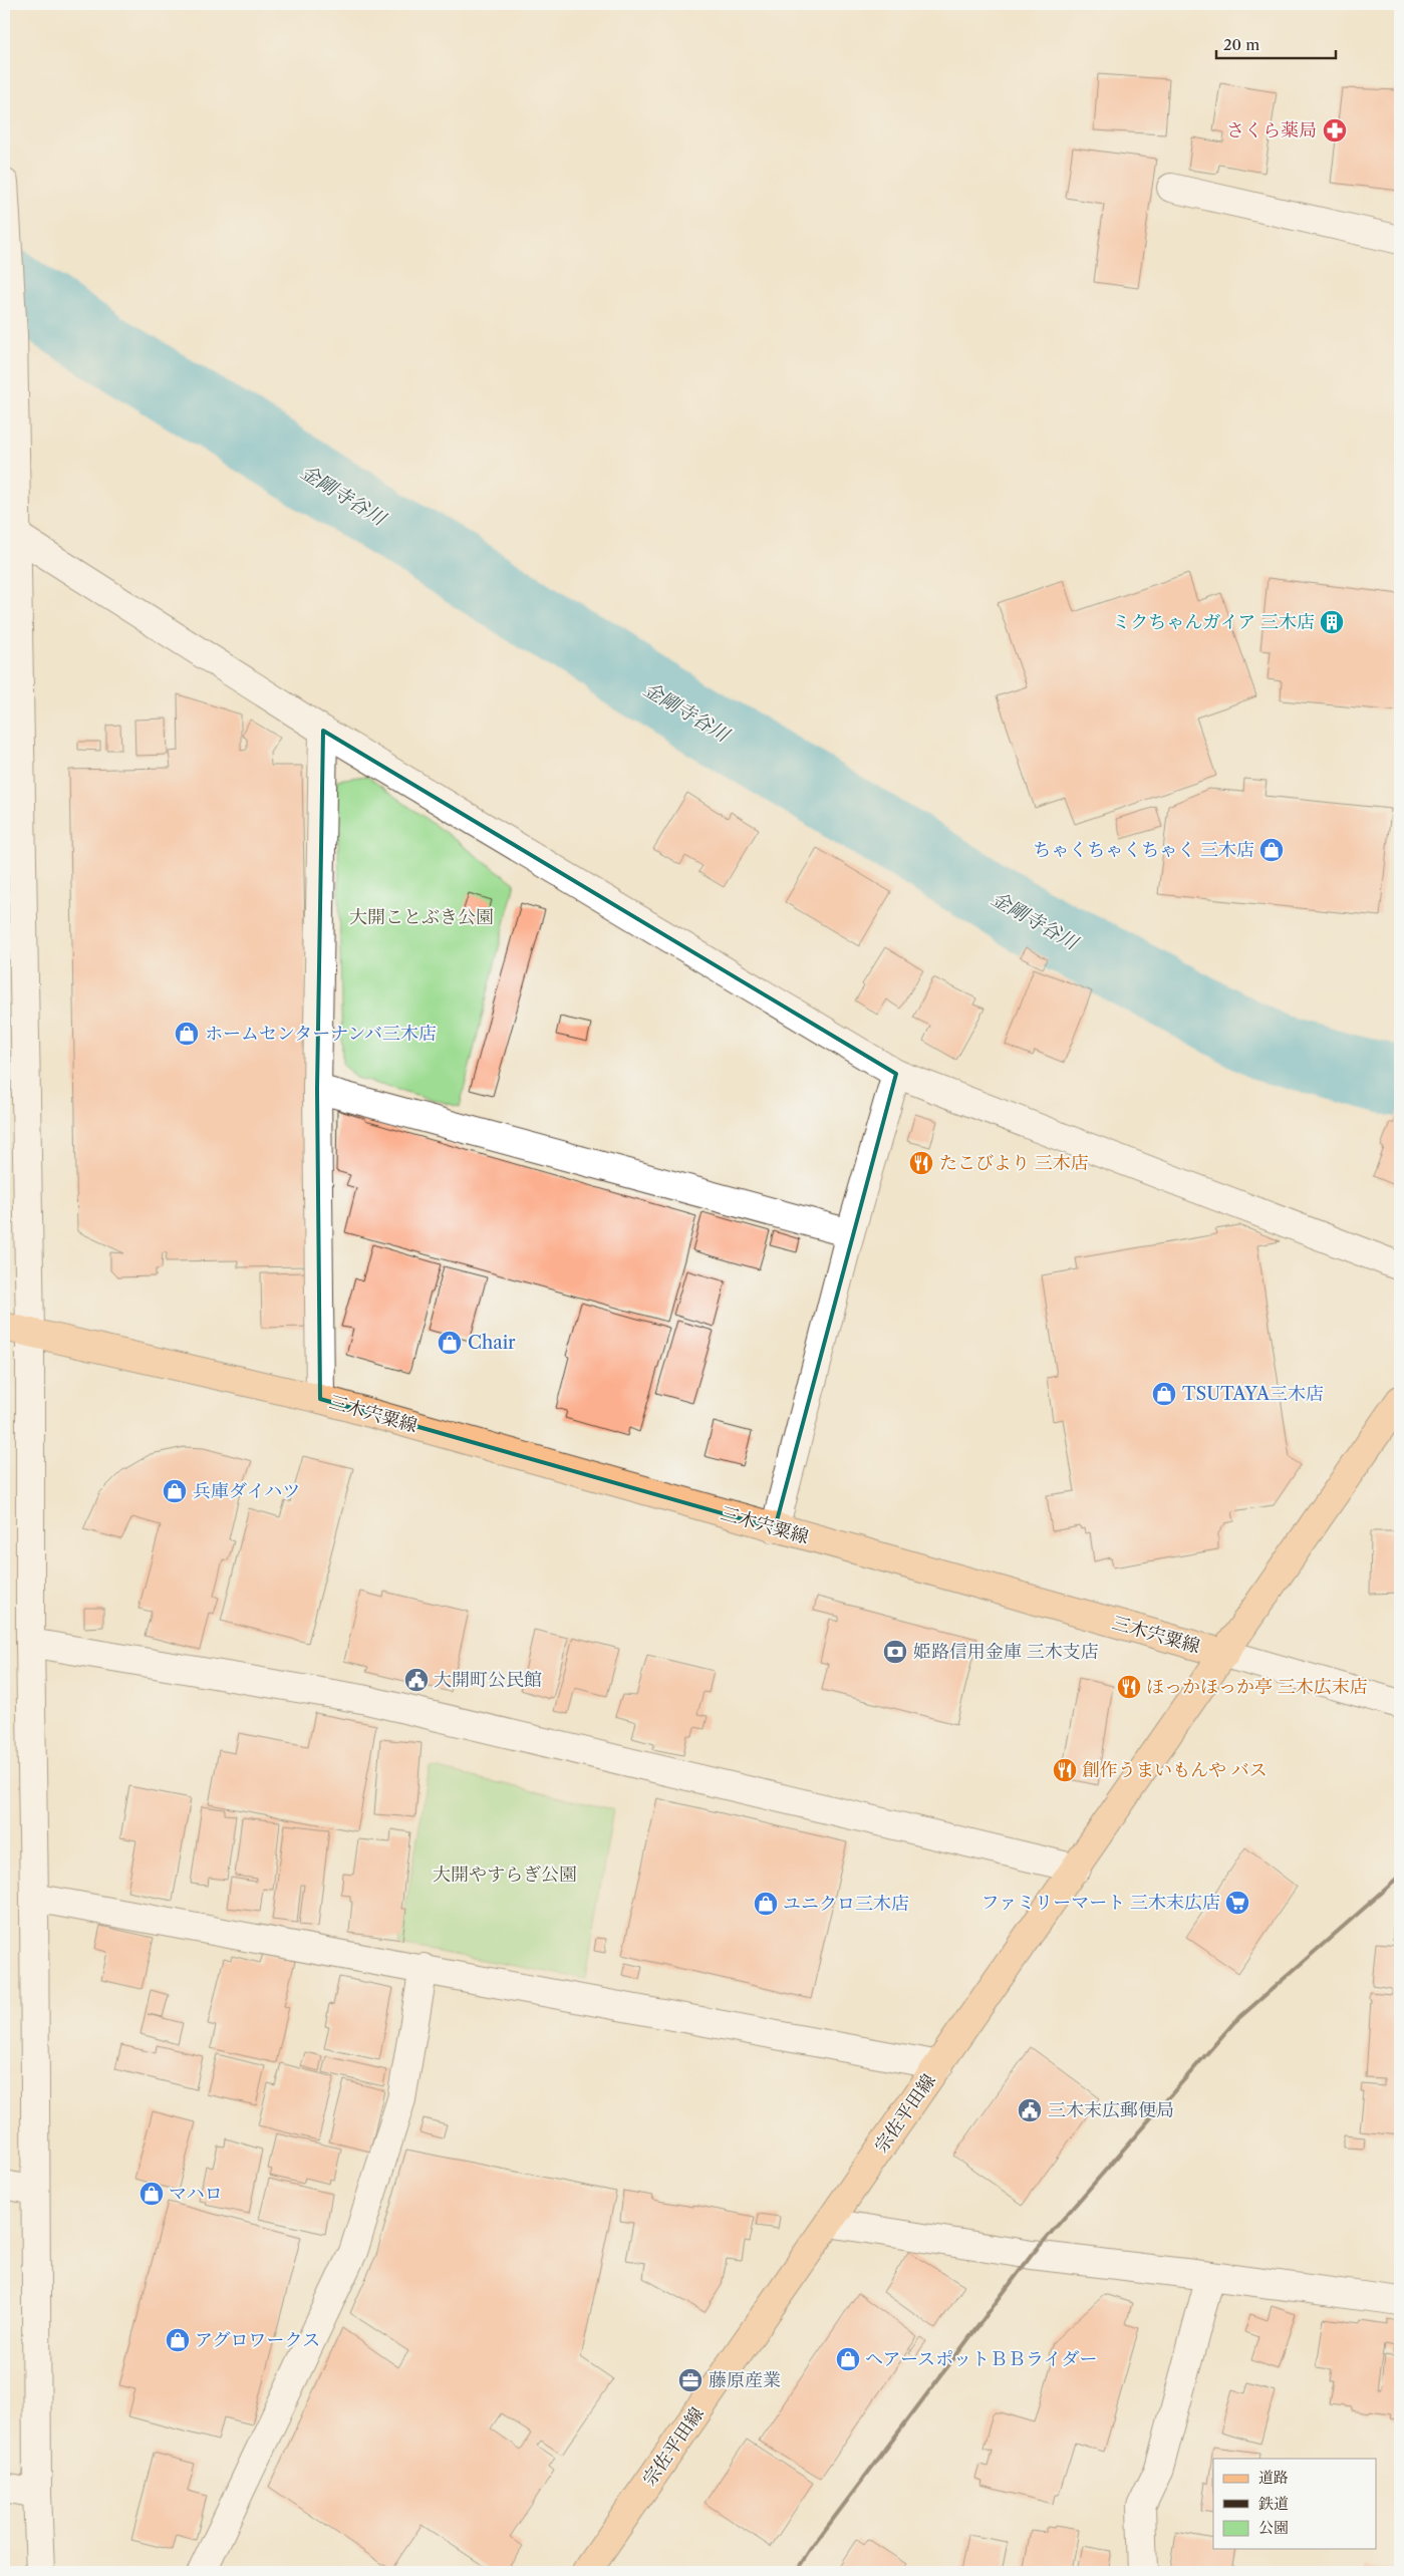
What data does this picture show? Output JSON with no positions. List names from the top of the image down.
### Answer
{
  "streets": {
    "main road": ["三木宍粟線", "宗佐平田線"]
  },
  "crossings": [
    ["三木宍粟線", "宗佐平田線"]
  ],
  "water": ["金剛寺谷川"],
  "parks": ["大開ことぶき公園", "大開やすらぎ公園"],
  "places": {
    "pharmacy": ["さくら薬局"],
    "building": ["ミクちゃんガイア 三木店"],
    "shop": [
      "ちゃくちゃくちゃく 三木店",
      "ホームセンターナンバ三木店",
      "Chair",
      "TSUTAYA三木店",
      "兵庫ダイハツ",
      "ユニクロ三木店",
      "マハロ",
      "アグロワークス",
      "ヘアースポットＢＢライダー"
    ],
    "restaurant": ["たこびより 三木店", "ほっかほっか亭 三木広末店", "創作うまいもんや バス"],
    "bank": ["姫路信用金庫 三木支店"],
    "public building": ["大開町公民館", "三木末広郵便局"],
    "supermarket": ["ファミリーマート 三木末広店"],
    "office": ["藤原産業"]
  },
  "legend": ["道路", "鉄道", "公園"],
  "scale_bar": "20 m"
}
